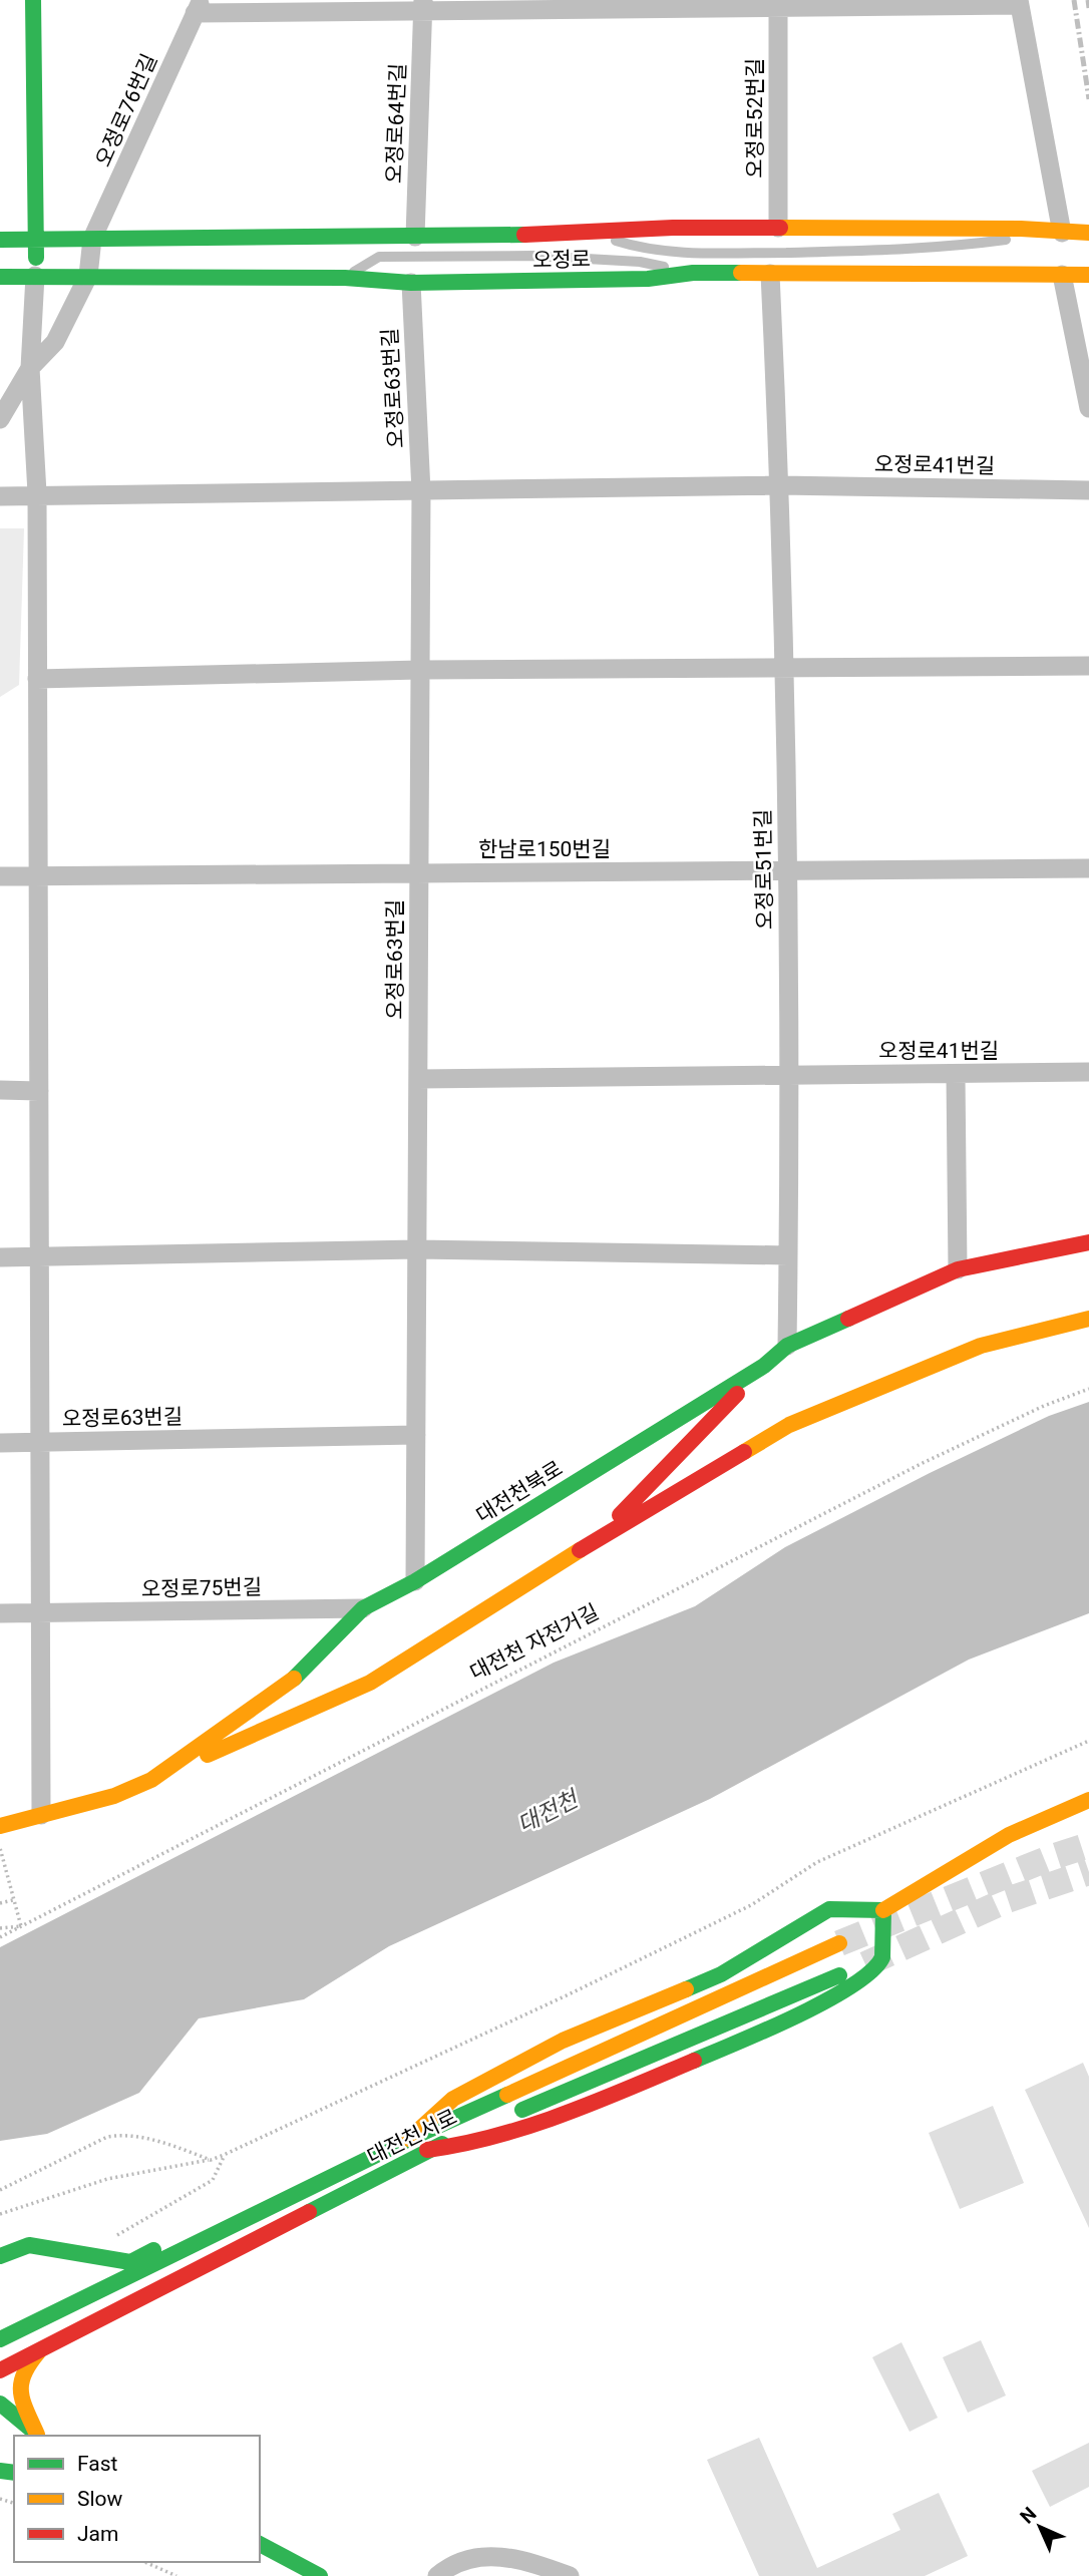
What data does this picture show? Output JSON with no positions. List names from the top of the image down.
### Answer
{
  "streets": {
    "main road": ["오정로", "대전천북로", "대전천서로"],
    "street": [
      "오정로76번길",
      "오정로52번길",
      "오정로64번길",
      "오정로63번길",
      "오정로41번길",
      "한남로150번길",
      "오정로51번길",
      "오정로75번길"
    ],
    "path": ["대전천 자전거길"]
  },
  "crossings": [
    ["오정로76번길", "오정로"],
    ["오정로52번길", "오정로"],
    ["오정로64번길", "오정로"],
    ["오정로", "오정로63번길"],
    ["오정로", "오정로51번길"],
    ["오정로63번길", "한남로150번길"],
    ["오정로63번길", "대전천북로"],
    ["오정로41번길", "오정로51번길"],
    ["한남로150번길", "오정로51번길"],
    ["오정로51번길", "대전천북로"],
    ["대전천북로", "오정로75번길"]
  ],
  "water": ["대전천"],
  "legend": ["Fast", "Slow", "Jam"],
  "north": "top left"
}
